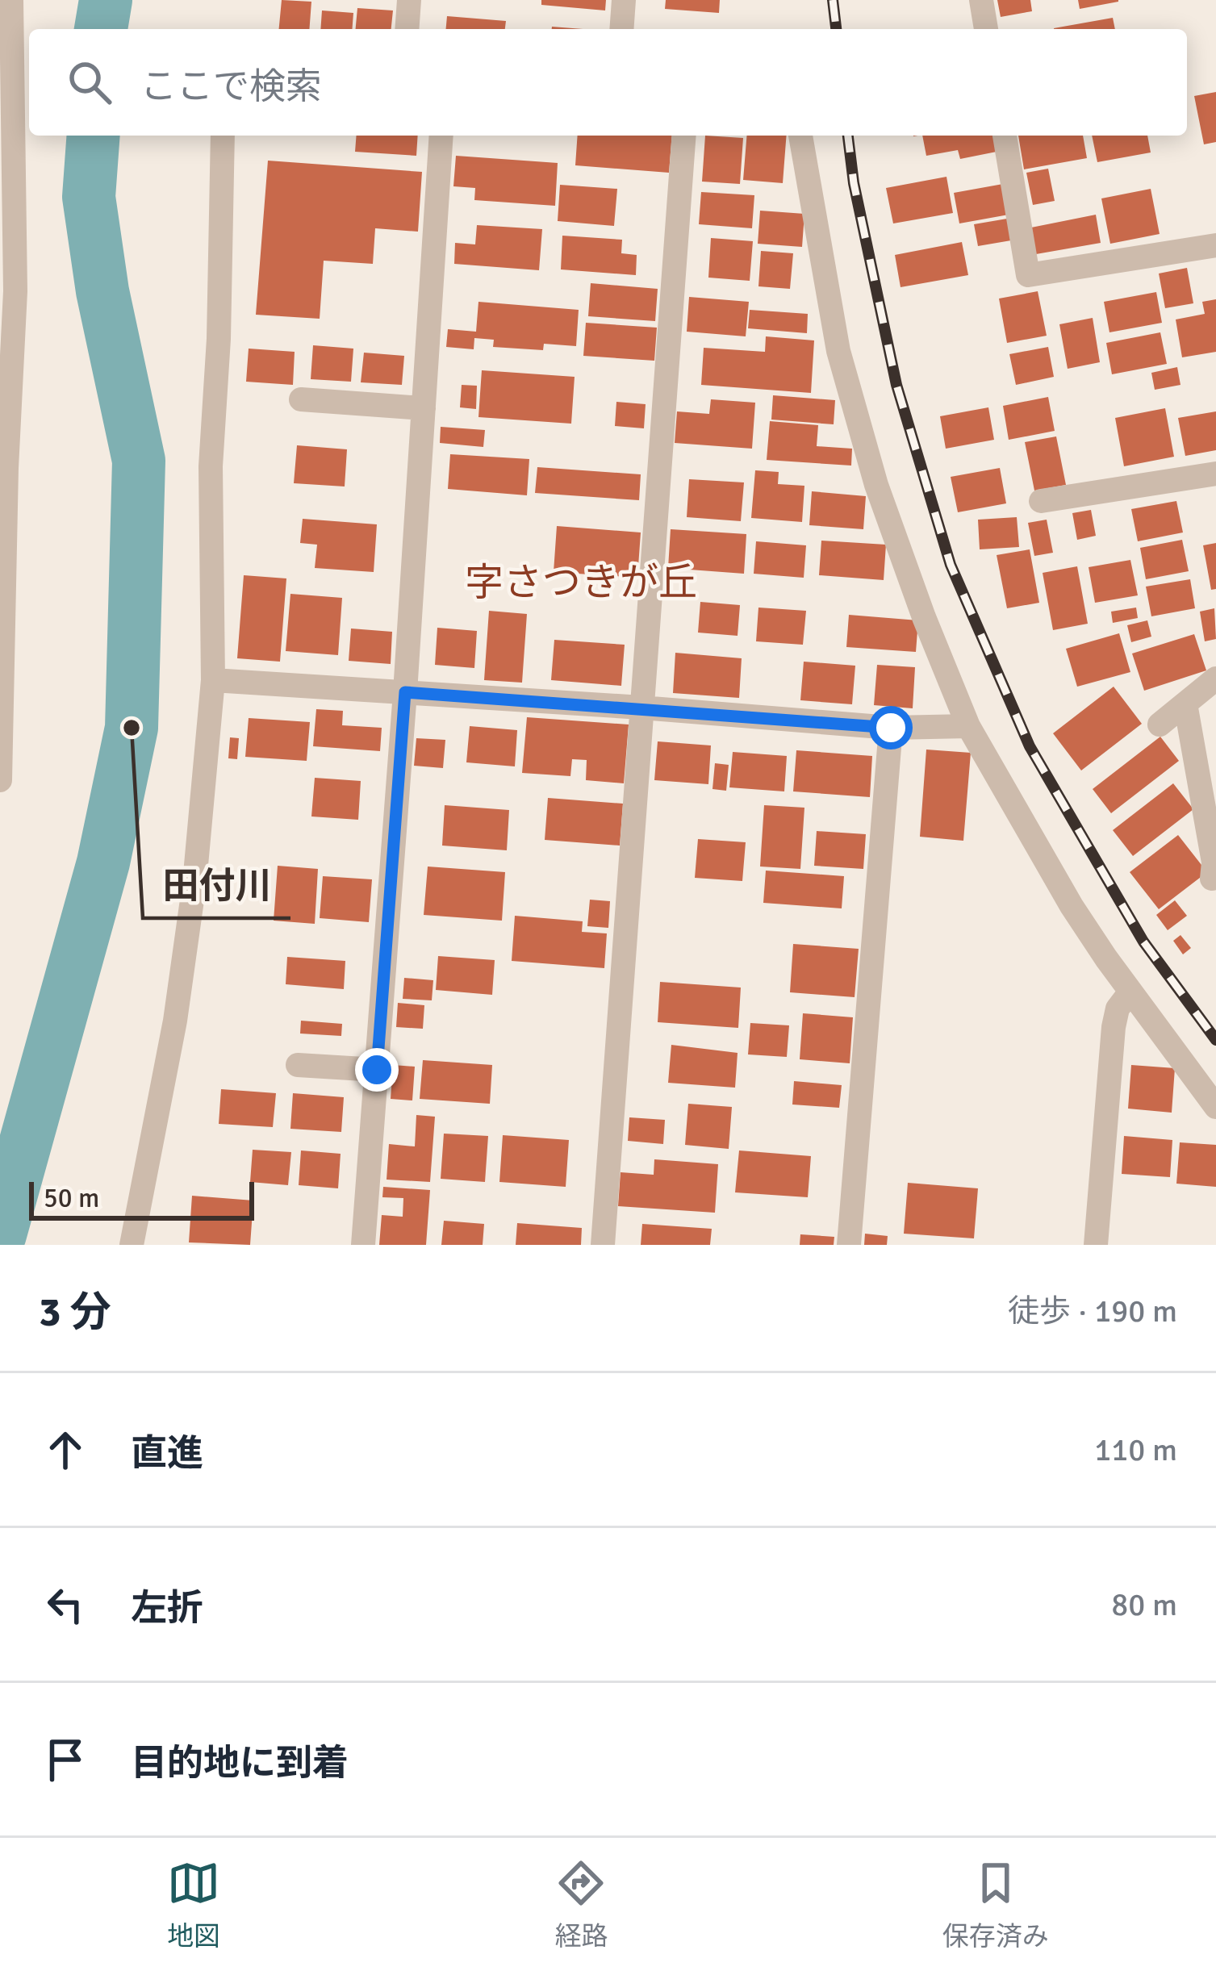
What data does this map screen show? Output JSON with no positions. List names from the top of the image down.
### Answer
{
  "districts": ["字さつきが丘"],
  "places": ["田付川"],
  "scale_bar": "50 m",
  "page": {
    "search": "ここで検索",
    "scale": "50 m",
    "heading": ["3 分", "徒歩 · 190 m"],
    "list": [
      ["直進", "110 m"],
      ["左折", "80 m"],
      "目的地に到着"
    ],
    "nav": ["地図", "経路", "保存済み"]
  }
}
